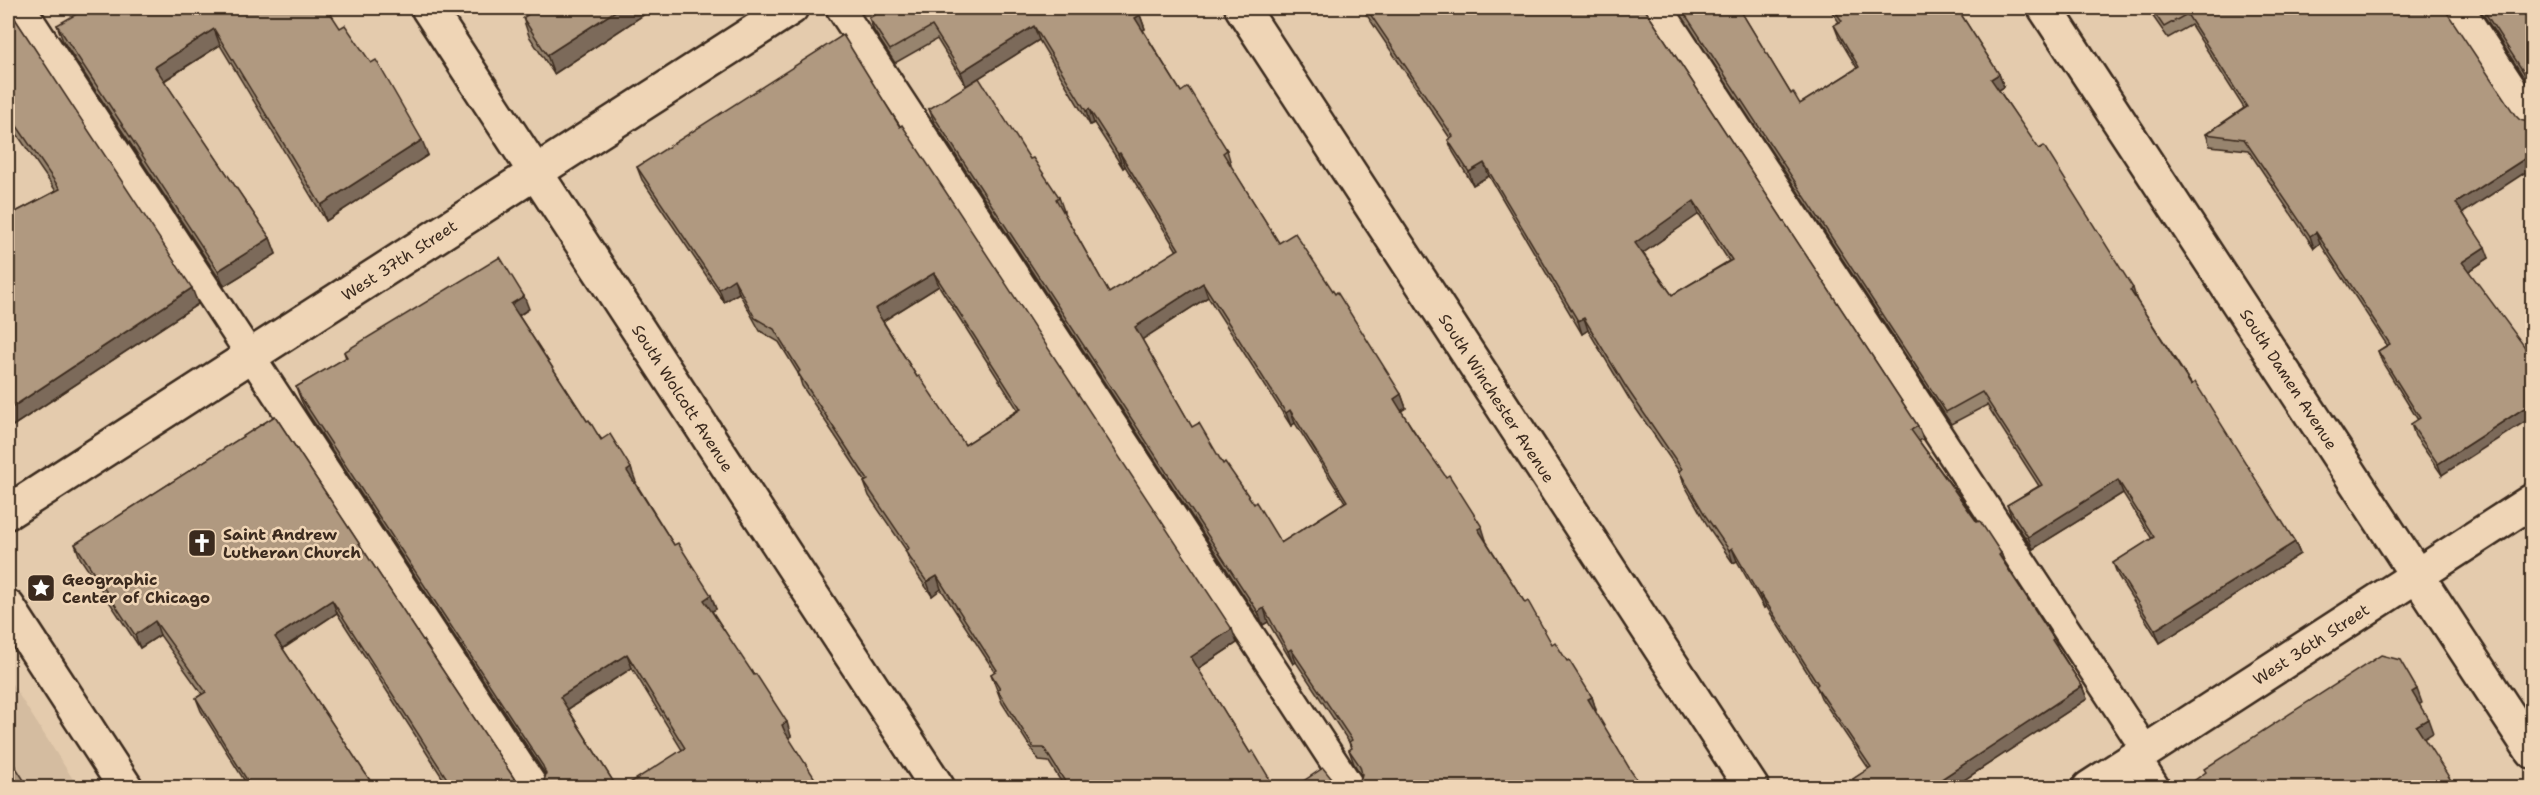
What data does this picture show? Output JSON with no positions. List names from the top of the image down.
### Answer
{
  "streets": {
    "street": [
      "West 37th Street",
      "South Damen Avenue",
      "South Wolcott Avenue",
      "South Winchester Avenue",
      "West 36th Street"
    ]
  },
  "crossings": [
    ["West 37th Street", "South Wolcott Avenue"],
    ["South Damen Avenue", "West 36th Street"]
  ],
  "places": {
    "church": ["Saint Andrew Lutheran Church"],
    "place": ["Geographic Center of Chicago"]
  }
}
